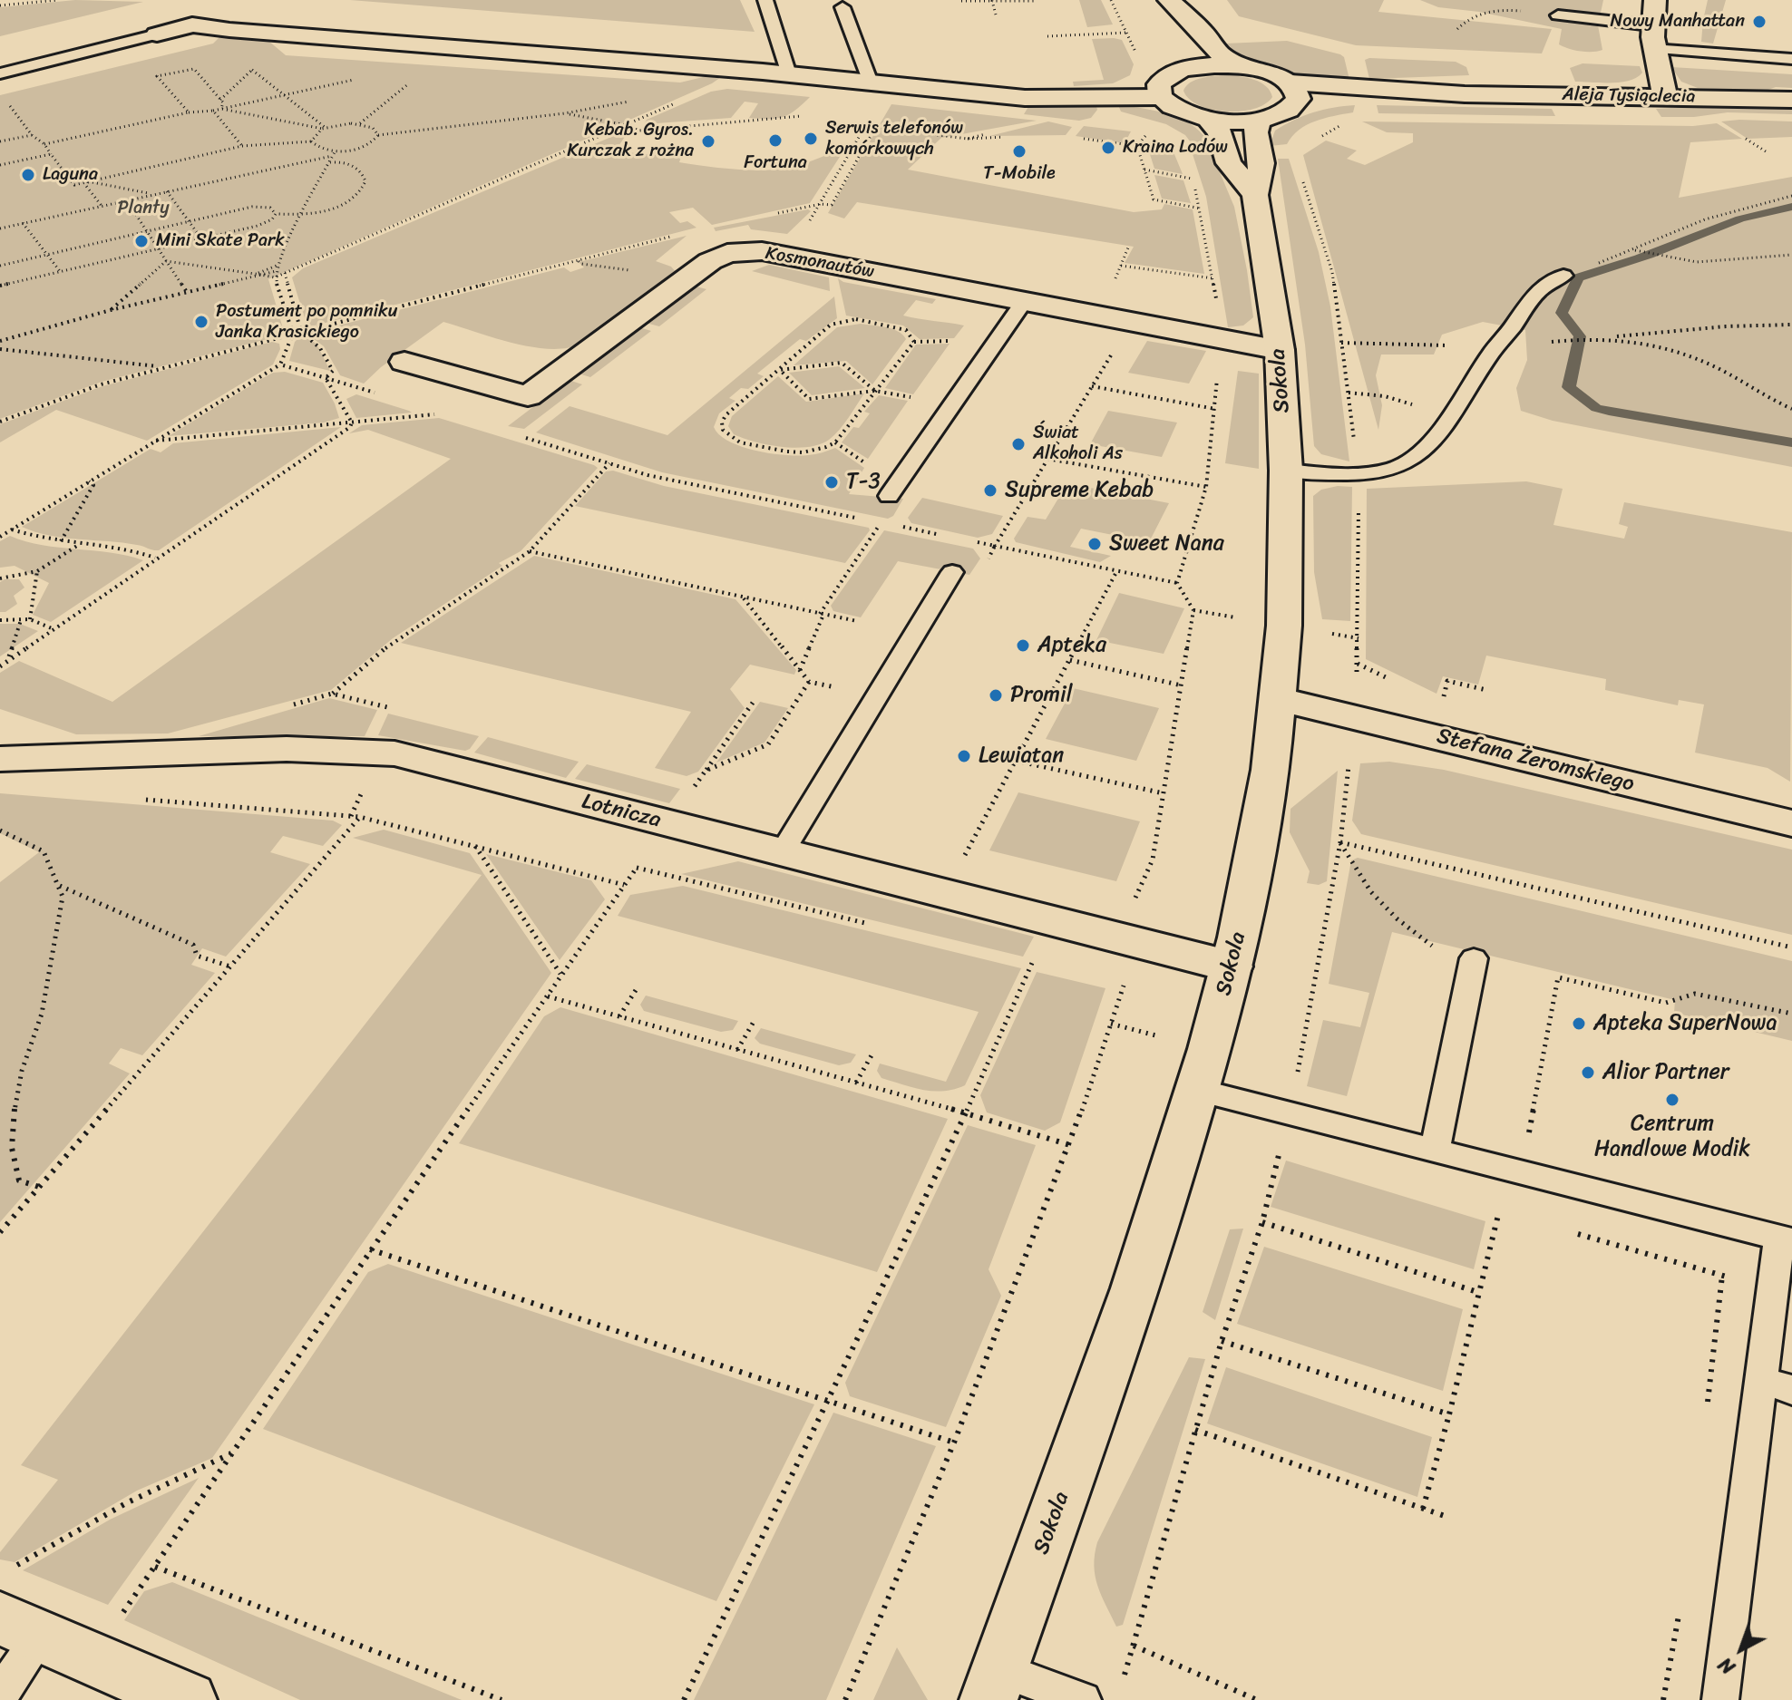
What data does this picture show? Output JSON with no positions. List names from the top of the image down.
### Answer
{
  "streets": {
    "street": [
      "Aleja Tysiąclecia",
      "Kosmonautów",
      "Sokola",
      "Stefana Żeromskiego",
      "Lotnicza"
    ]
  },
  "crossings": [
    ["Aleja Tysiąclecia", "Sokola"],
    ["Kosmonautów", "Sokola"],
    ["Sokola", "Stefana Żeromskiego"],
    ["Sokola", "Lotnicza"]
  ],
  "parks": ["Planty"],
  "places": [
    "Nowy Manhattan",
    "Serwis telefonów komórkowych",
    "Fortuna",
    "Kebab. Gyros. Kurczak z rożna",
    "Kraina Lodów",
    "T-Mobile",
    "Laguna",
    "Mini Skate Park",
    "Postument po pomniku Janka Krasickiego",
    "Świat Alkoholi As",
    "T-3",
    "Supreme Kebab",
    "Sweet Nana",
    "Apteka",
    "Promil",
    "Lewiatan",
    "Apteka SuperNowa",
    "Alior Partner",
    "Centrum Handlowe Modik"
  ],
  "north": "bottom left"
}
